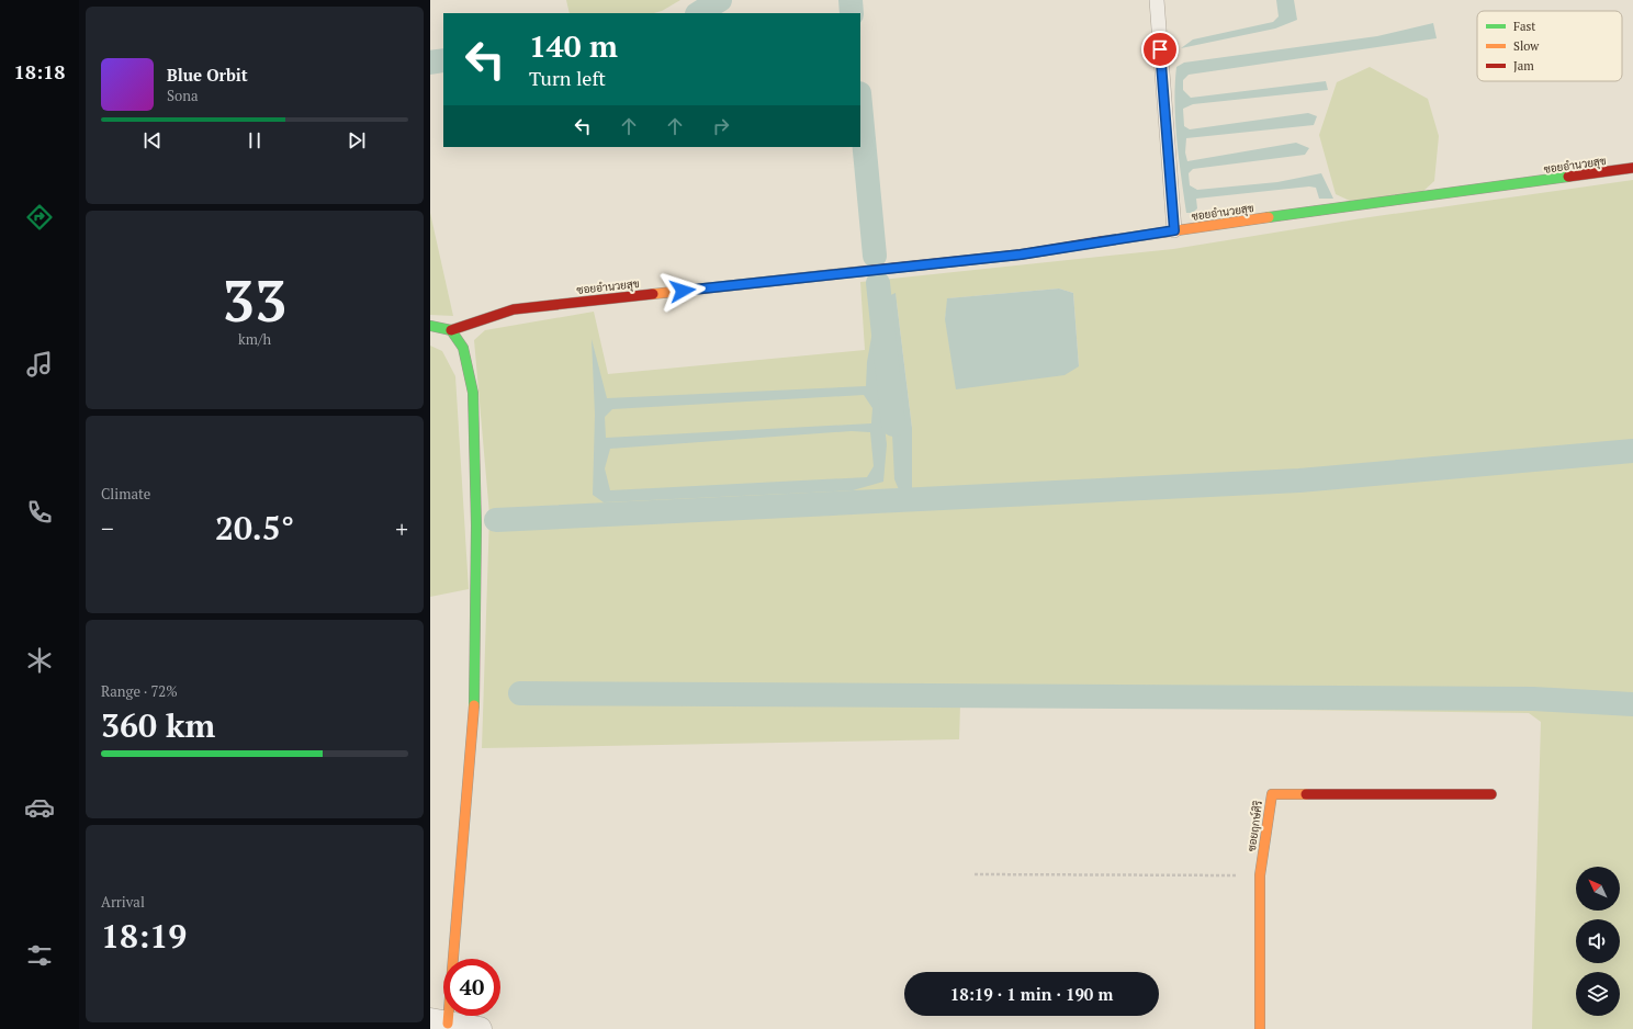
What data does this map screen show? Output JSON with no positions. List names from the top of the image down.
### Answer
{
  "streets": {
    "street": ["ซอยอำนวยสุข", "ซอยฤกษ์ศิริ"]
  },
  "legend": ["Fast", "Slow", "Jam"],
  "north": "top left",
  "page": {
    "tabs": "18:18",
    "turn": ["140 m", "Turn left"],
    "song": ["Blue Orbit", "Sona"],
    "tile": [
      ["33", "km/h"],
      "Climate",
      ["Range · 72%", "360 km"],
      ["Arrival", "18:19"]
    ],
    "heat": ["−", "20.5°", "+"],
    "limit": "40",
    "trip": "18:19 · 1 min · 190 m"
  }
}
